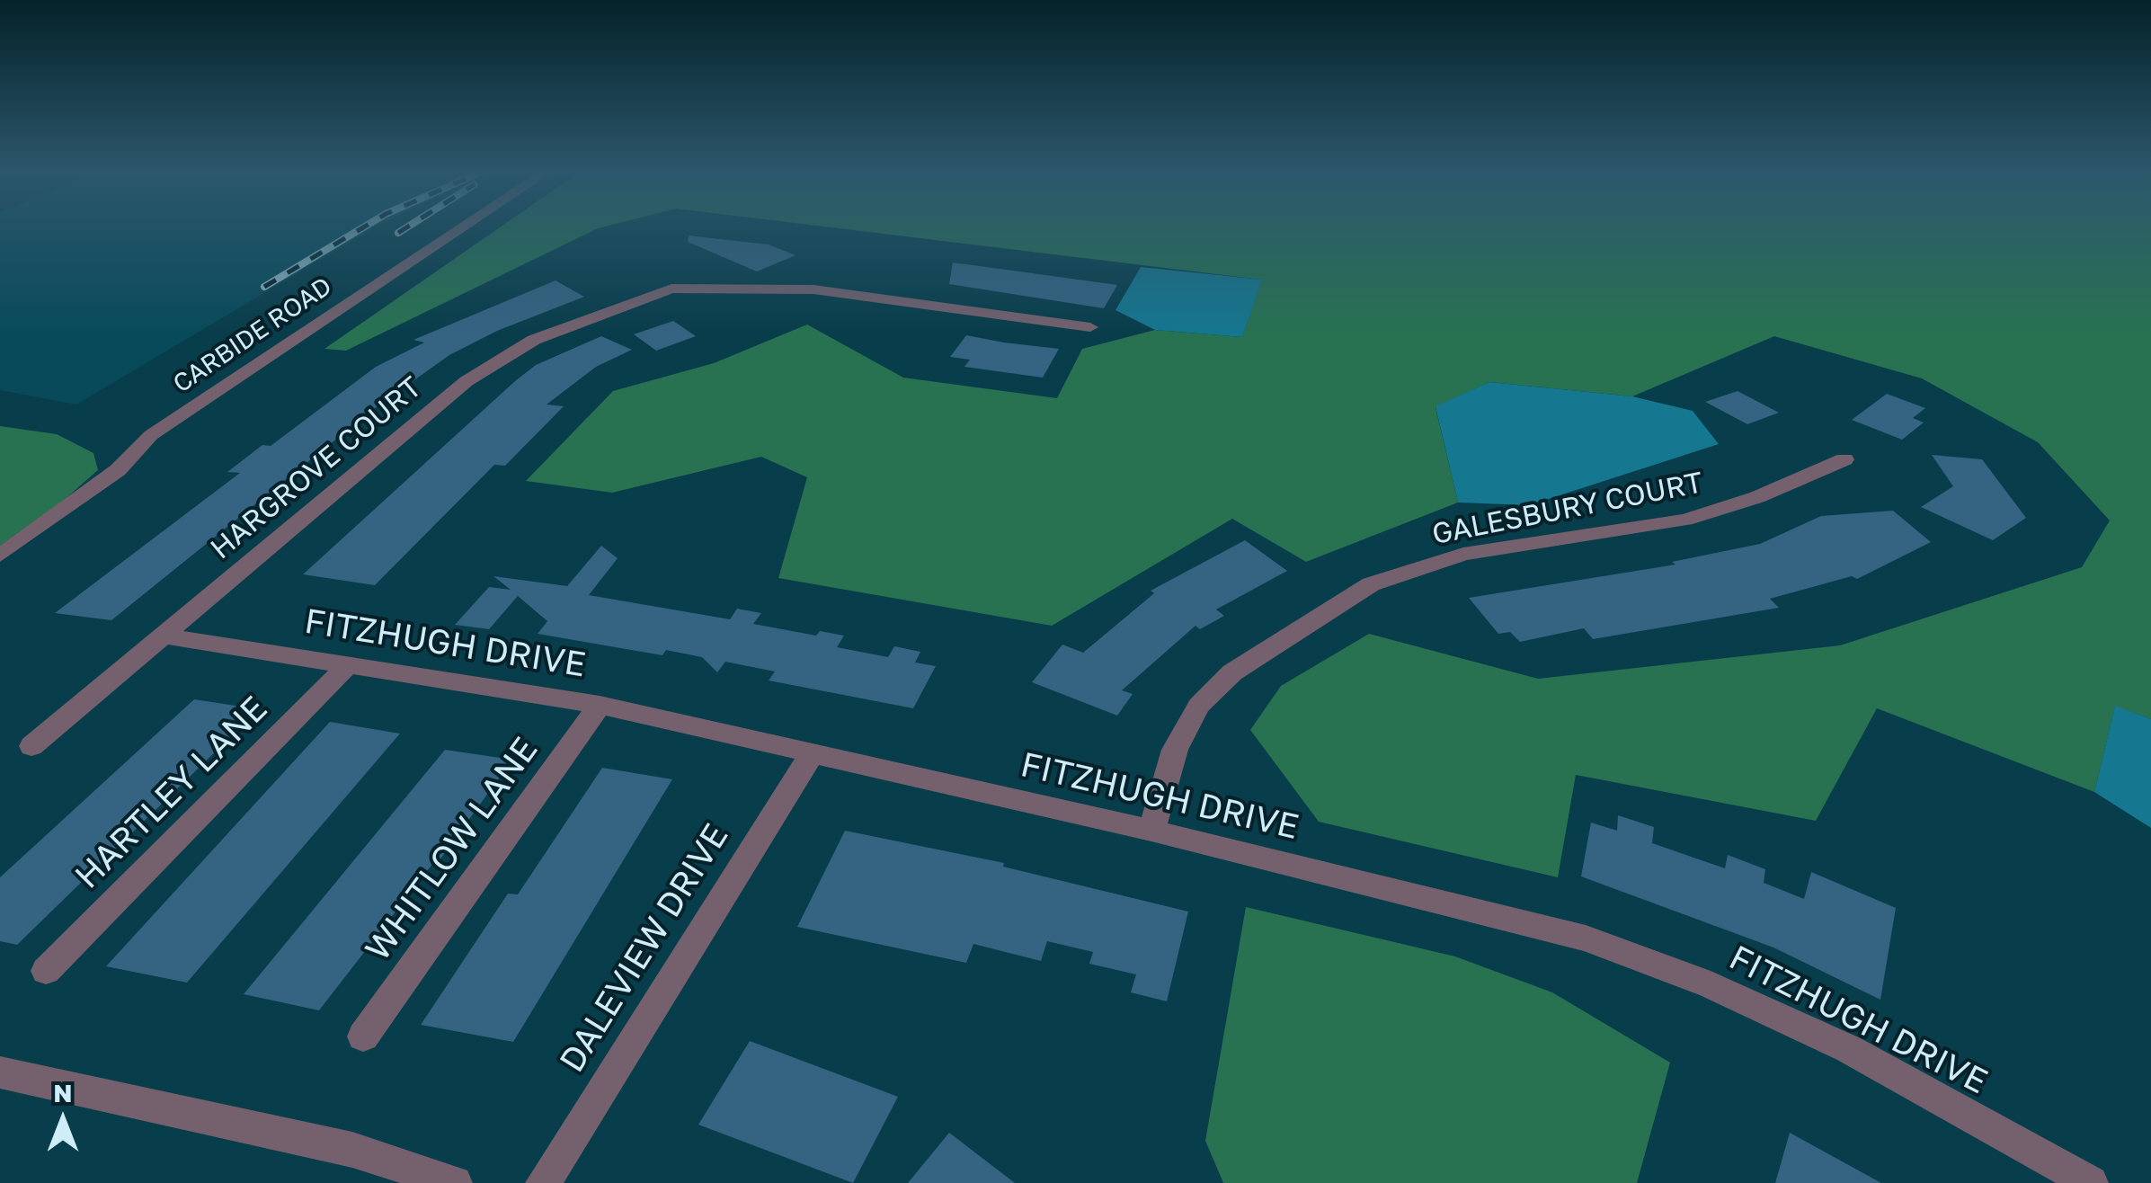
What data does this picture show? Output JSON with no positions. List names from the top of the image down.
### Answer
{
  "streets": {
    "street": [
      "CARBIDE ROAD",
      "HARGROVE COURT",
      "GALESBURY COURT",
      "FITZHUGH DRIVE",
      "HARTLEY LANE",
      "WHITLOW LANE",
      "DALEVIEW DRIVE"
    ]
  },
  "crossings": [
    ["HARGROVE COURT", "FITZHUGH DRIVE"],
    ["GALESBURY COURT", "FITZHUGH DRIVE"],
    ["FITZHUGH DRIVE", "HARTLEY LANE"],
    ["FITZHUGH DRIVE", "WHITLOW LANE"],
    ["FITZHUGH DRIVE", "DALEVIEW DRIVE"]
  ],
  "north": "top"
}
